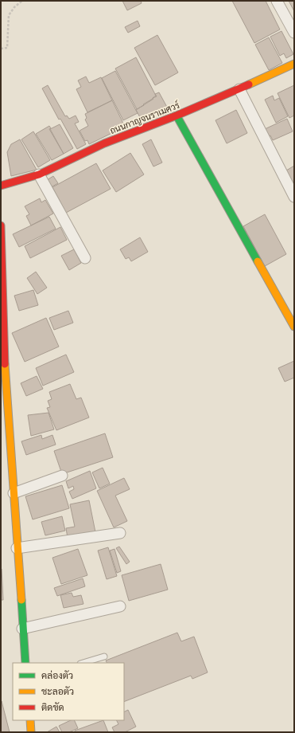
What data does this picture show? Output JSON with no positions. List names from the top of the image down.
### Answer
{
  "streets": {
    "street": ["ถนนกาญจนราเมศวร์"]
  },
  "legend": ["คล่องตัว", "ชะลอตัว", "ติดขัด"]
}
